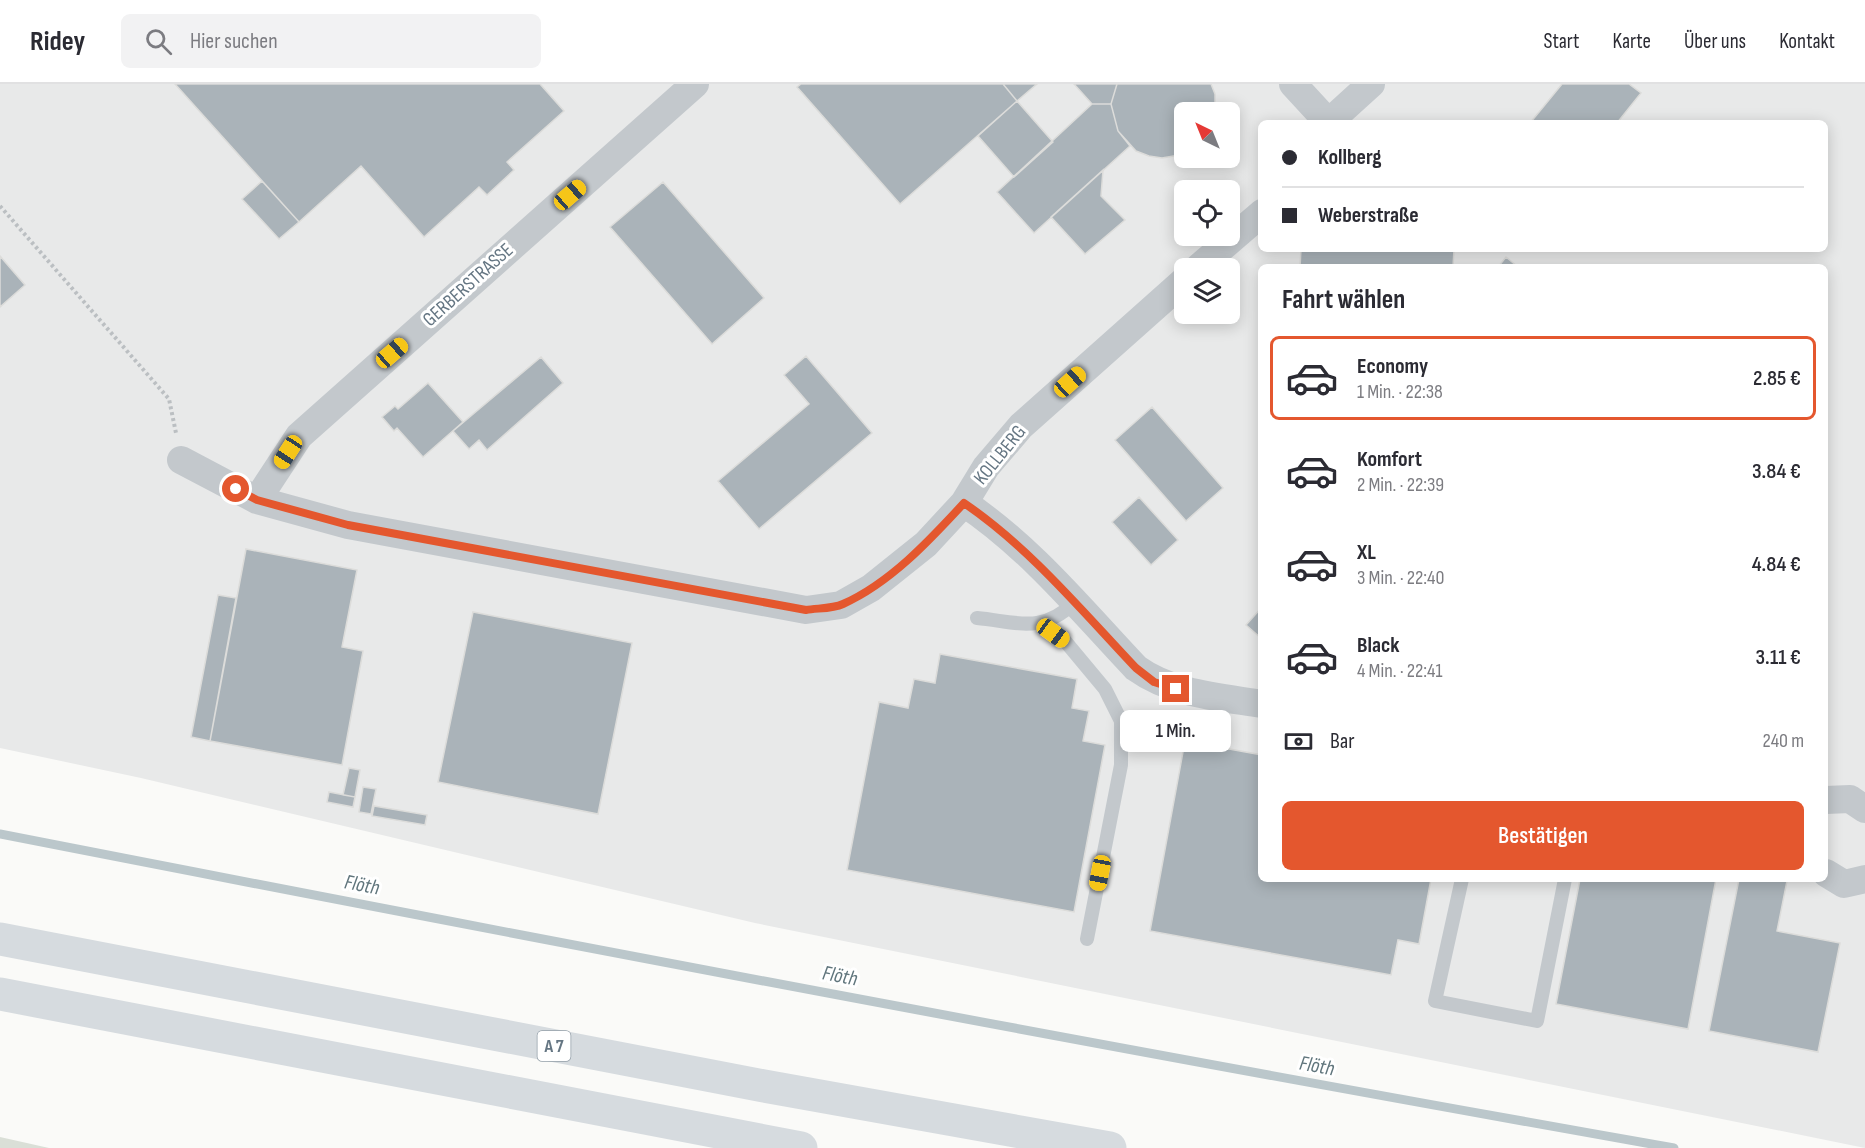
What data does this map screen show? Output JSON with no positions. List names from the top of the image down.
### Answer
{
  "streets": {
    "highway": ["A 7"],
    "street": ["GERBERSTRASSE", "KOLLBERG"]
  },
  "crossings": [
    ["GERBERSTRASSE", "KOLLBERG"]
  ],
  "water": ["Flöth"],
  "north": "top left",
  "page": {
    "header": "Ridey",
    "search": "Hier suchen",
    "nav": [
      "Start",
      "Karte",
      "Über uns",
      "Kontakt"
    ],
    "banner": ["Kollberg", "Weberstraße"],
    "heading": "Fahrt wählen",
    "list": [
      {
        "name": "Economy",
        "note": "1 Min. · 22:38",
        "value": "2.85 €"
      },
      {
        "name": "Komfort",
        "note": "2 Min. · 22:39",
        "value": "3.84 €"
      },
      {
        "name": "XL",
        "note": "3 Min. · 22:40",
        "value": "4.84 €"
      },
      {
        "name": "Black",
        "note": "4 Min. · 22:41",
        "value": "3.11 €"
      }
    ],
    "pay": ["Bar", "240 m"],
    "bubble": "1 Min.",
    "buttons": "Bestätigen"
  }
}
